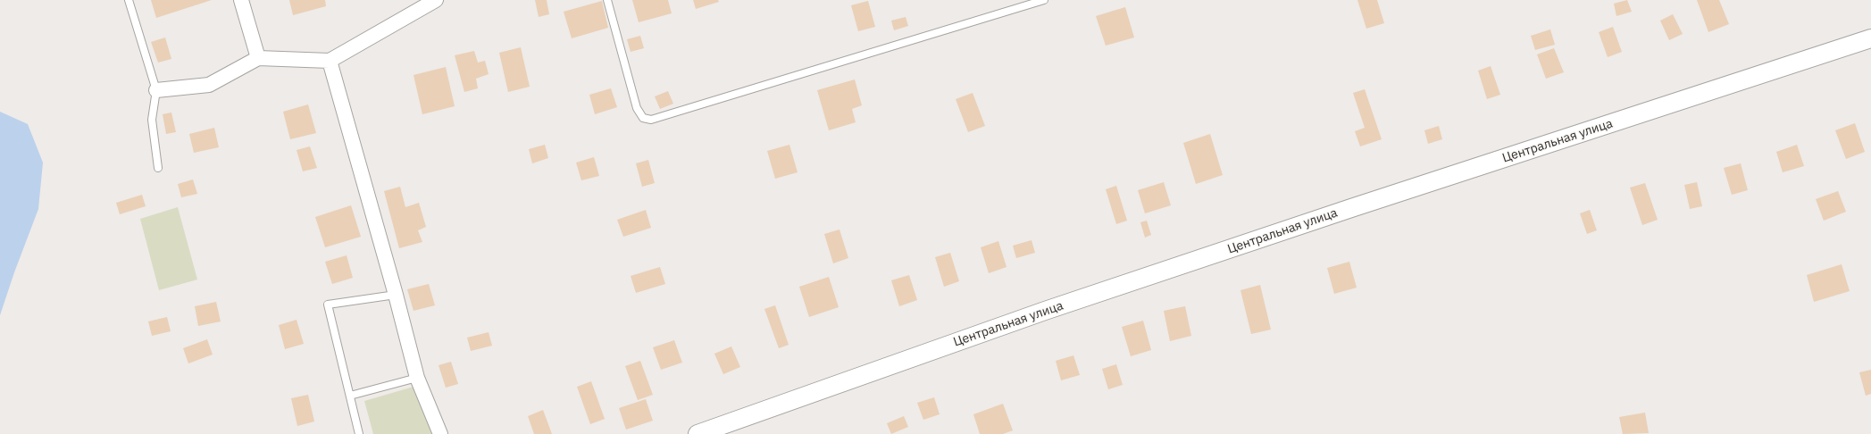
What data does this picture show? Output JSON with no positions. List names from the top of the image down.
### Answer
{
  "streets": {
    "street": ["Центральная улица"]
  }
}
